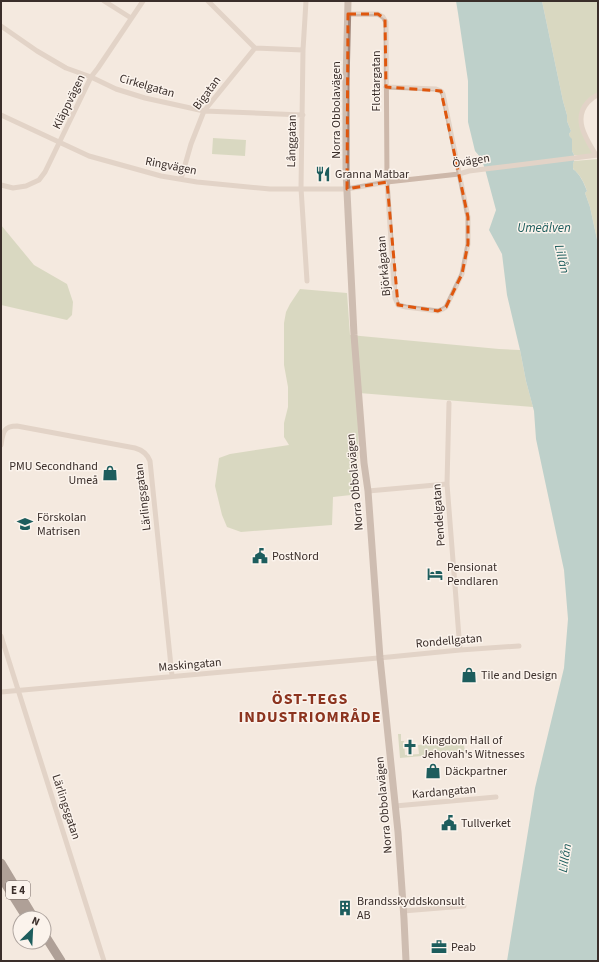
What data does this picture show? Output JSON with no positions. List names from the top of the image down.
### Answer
{
  "streets": {
    "highway": ["E 4"],
    "street": [
      "Flottargatan",
      "Cirkelgatan",
      "Bigatan",
      "Kläppvägen",
      "Norra Obbolavägen",
      "Långgatan",
      "Övägen",
      "Ringvägen",
      "Björkågatan",
      "Lärlingsgatan",
      "Pendelgatan",
      "Rondellgatan",
      "Maskingatan",
      "Kardangatan"
    ]
  },
  "crossings": [
    ["Flottargatan", "Norra Obbolavägen"],
    ["Flottargatan", "Övägen"],
    ["Flottargatan", "Björkågatan"],
    ["Cirkelgatan", "Bigatan"],
    ["Cirkelgatan", "Kläppvägen"],
    ["Cirkelgatan", "Långgatan"],
    ["Bigatan", "Ringvägen"],
    ["Kläppvägen", "Ringvägen"],
    ["Norra Obbolavägen", "Övägen"],
    ["Norra Obbolavägen", "Ringvägen"],
    ["Norra Obbolavägen", "Rondellgatan"],
    ["Norra Obbolavägen", "Maskingatan"],
    ["Norra Obbolavägen", "Kardangatan"],
    ["Långgatan", "Ringvägen"],
    ["Övägen", "Ringvägen"],
    ["Övägen", "Björkågatan"],
    ["Lärlingsgatan", "Maskingatan"],
    ["Pendelgatan", "Rondellgatan"],
    ["Rondellgatan", "Maskingatan"]
  ],
  "districts": ["ÖST-TEGS INDUSTRIOMRÅDE"],
  "water": ["Umeälven", "Lillån"],
  "places": {
    "restaurant": ["Granna Matbar"],
    "shop": ["PMU Secondhand Umeå", "Tile and Design", "Däckpartner"],
    "school or university": ["Förskolan Matrisen"],
    "public building": ["PostNord", "Tullverket"],
    "hotel": ["Pensionat Pendlaren"],
    "church": ["Kingdom Hall of Jehovah's Witnesses"],
    "building": ["Brandsskyddskonsult AB"],
    "office": ["Peab"]
  },
  "north": "top right"
}
